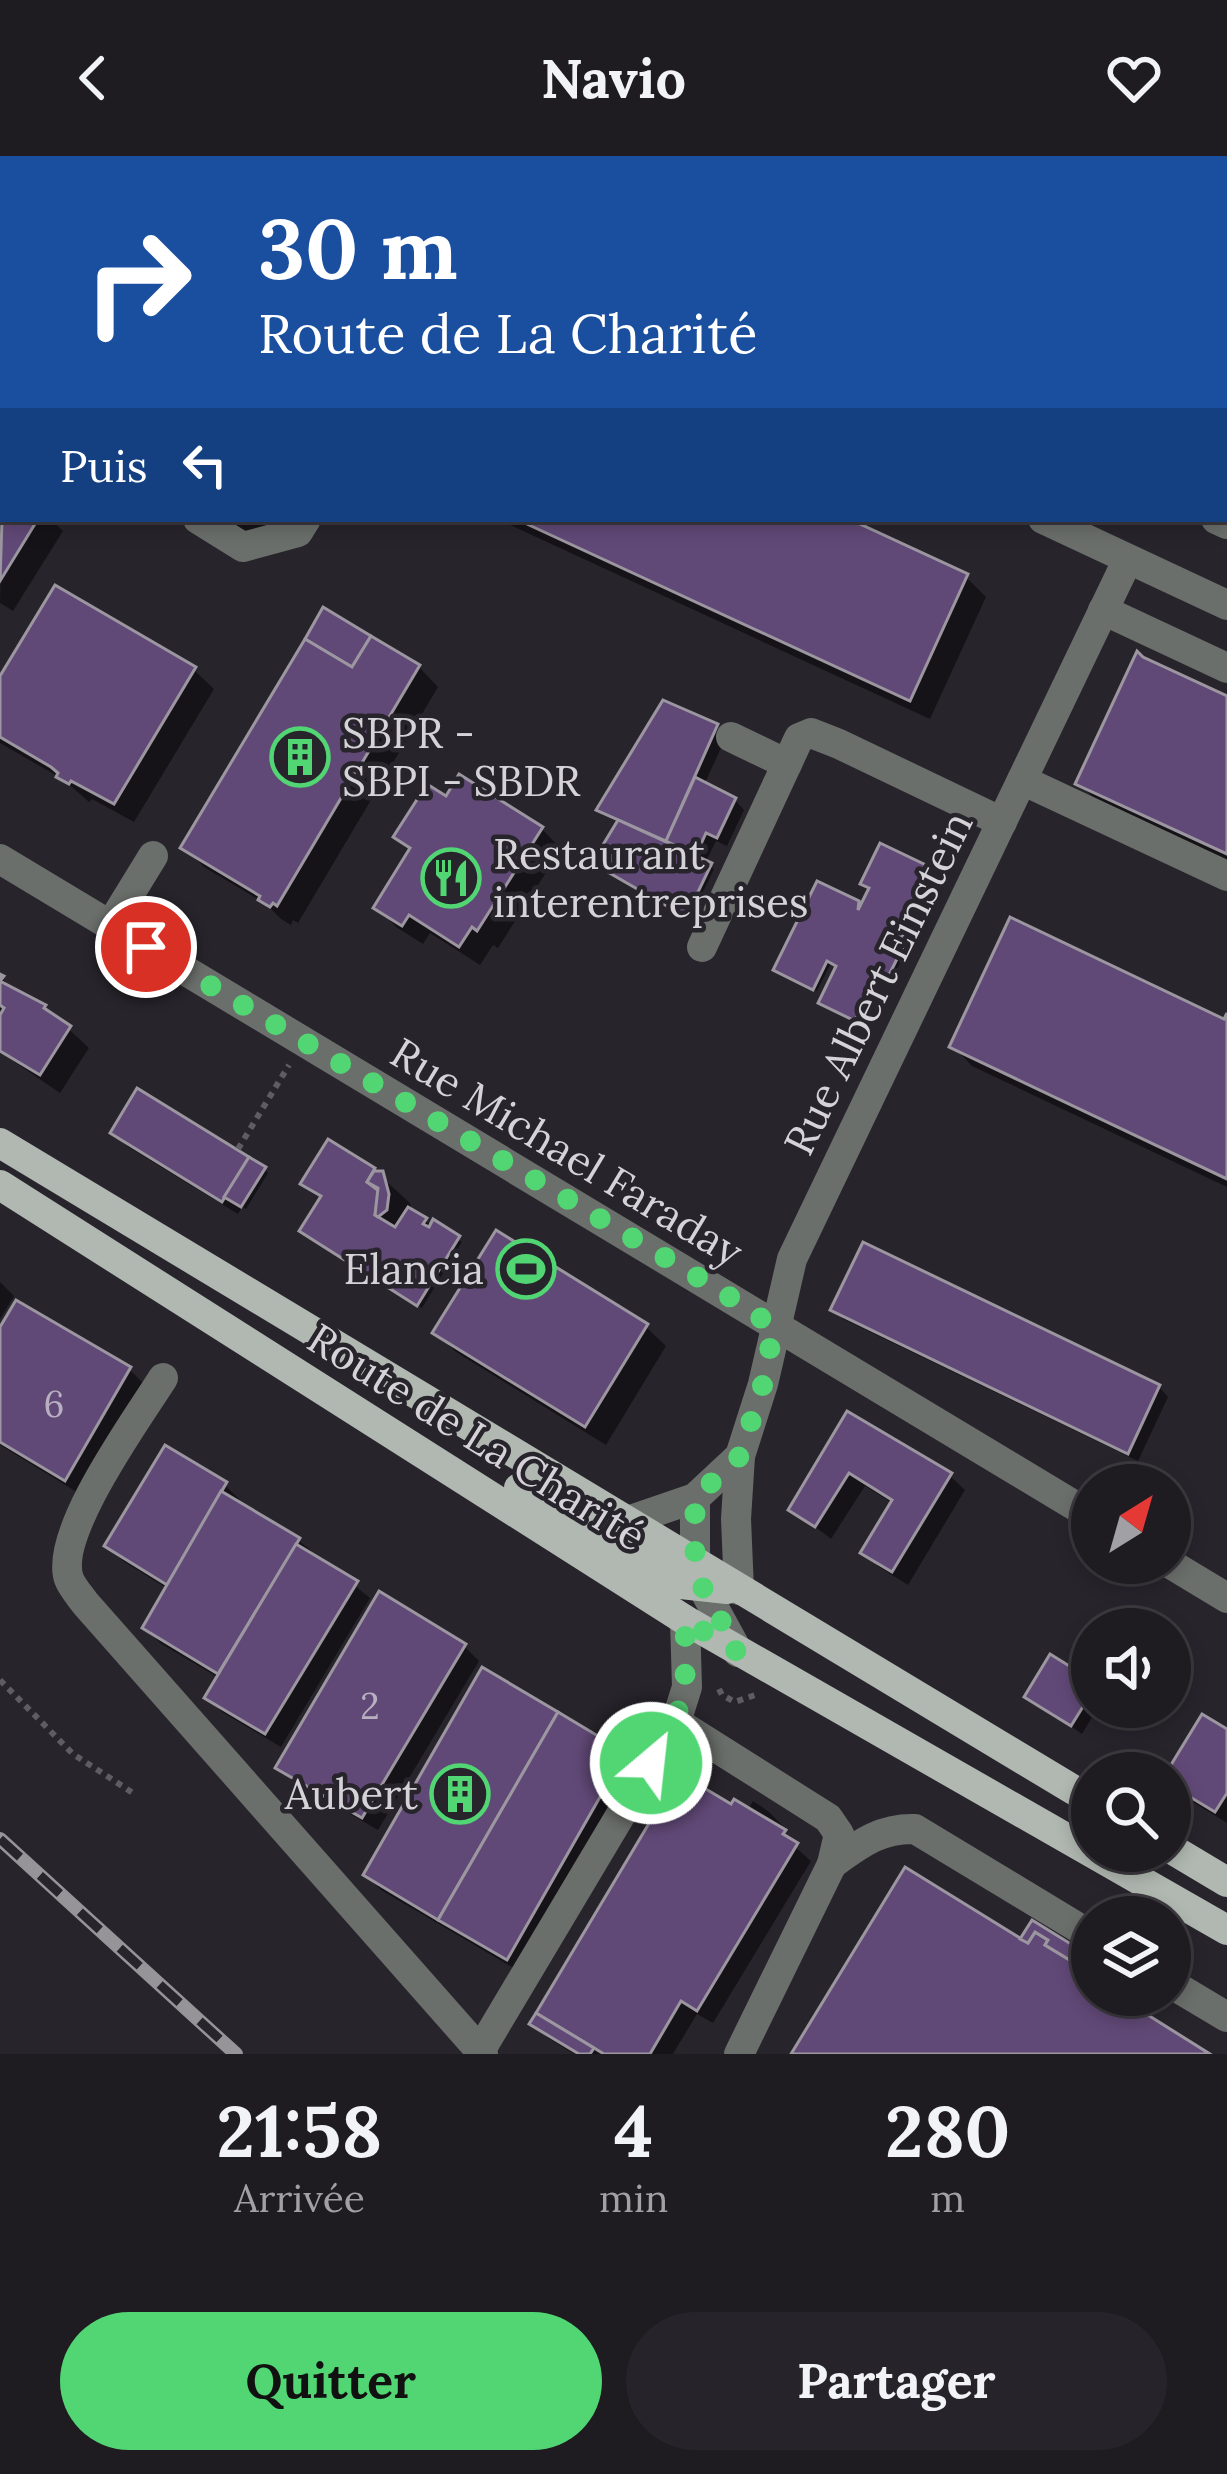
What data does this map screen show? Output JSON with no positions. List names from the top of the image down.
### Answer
{
  "streets": {
    "main road": ["Route de La Charité"],
    "street": ["Rue Albert Einstein", "Rue Michael Faraday"]
  },
  "crossings": [
    ["Rue Albert Einstein", "Rue Michael Faraday"],
    ["Rue Albert Einstein", "Route de La Charité"]
  ],
  "places": {
    "building": ["SBPR - SBPI - SBDR", "Aubert"],
    "restaurant": ["Restaurant interentreprises"],
    "sports": ["Elancia"]
  },
  "house_numbers": ["6", "2"],
  "north": "top right",
  "page": {
    "header": "Navio",
    "turn": ["30 m", "Route de La Charité"],
    "then": "Puis",
    "eta": [
      "21:58",
      "Arrivée",
      "4",
      "min",
      "280",
      "m"
    ],
    "buttons": ["Quitter", "Partager"]
  }
}
